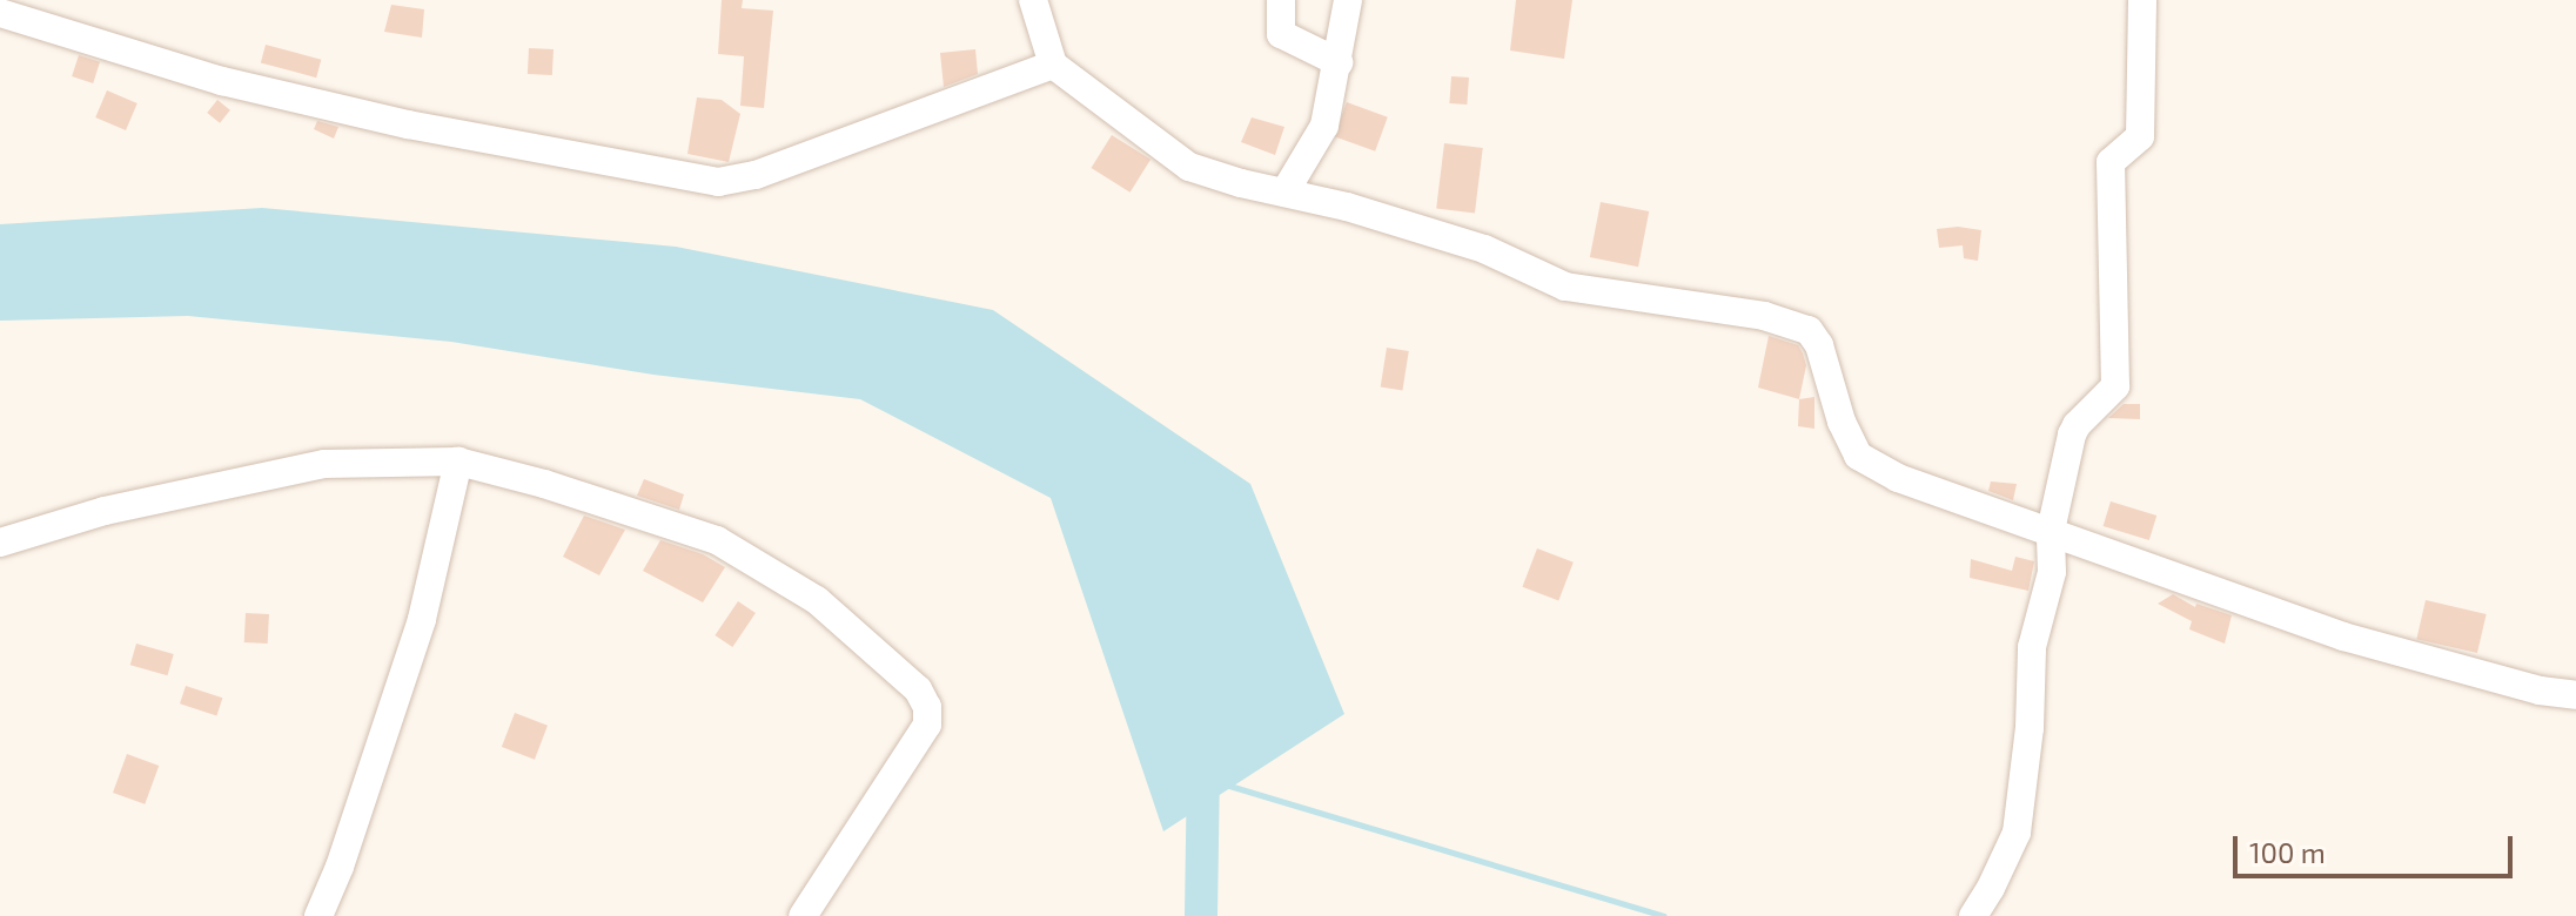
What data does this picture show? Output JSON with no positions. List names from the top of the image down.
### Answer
{
  "scale_bar": "100 m"
}
